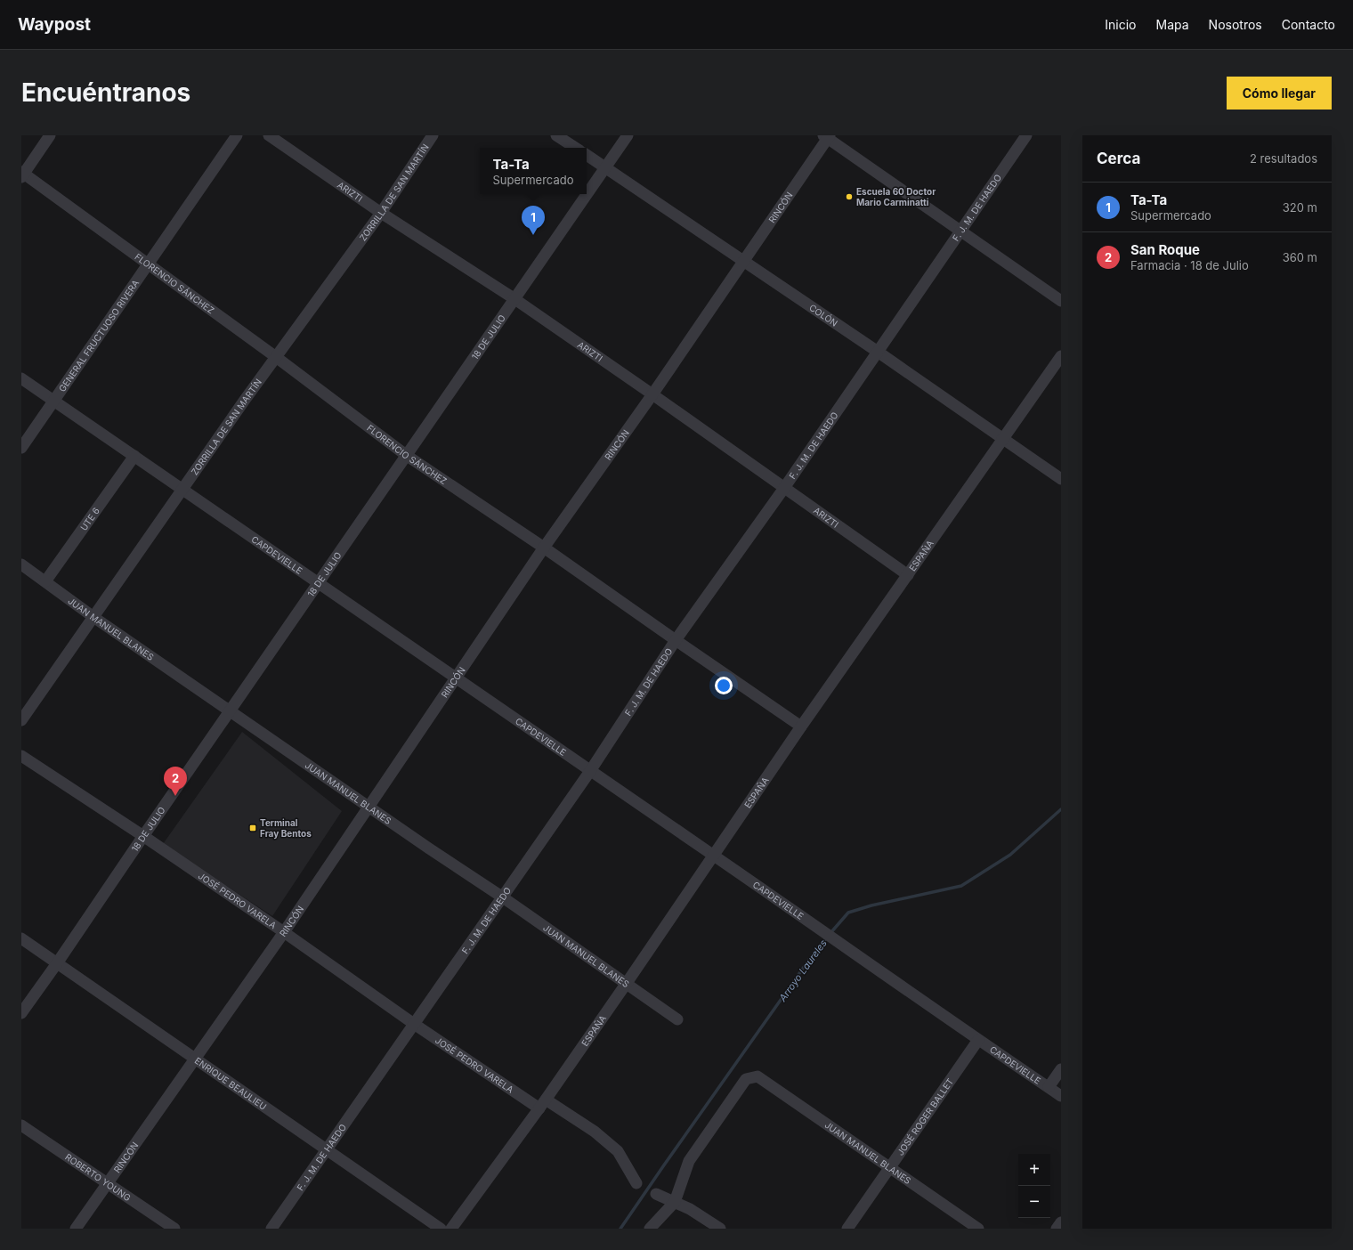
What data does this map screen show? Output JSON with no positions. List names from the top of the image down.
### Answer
{
  "streets": {
    "street": [
      "ARIZTI",
      "ZORRILLA DE SAN MARTÍN",
      "RINCÓN",
      "F. J. M. DE HAEDO",
      "FLORENCIO SÁNCHEZ",
      "COLÓN",
      "GENERAL FRUCTUOSO RIVERA",
      "18 DE JULIO",
      "UTE 6",
      "CAPDEVIELLE",
      "ESPAÑA",
      "JUAN MANUEL BLANES",
      "JOSÉ PEDRO VARELA",
      "ENRIQUE BEAULIEU",
      "JOSÉ ROGER BALLET",
      "ROBERTO YOUNG"
    ]
  },
  "crossings": [
    ["ARIZTI", "ZORRILLA DE SAN MARTÍN"],
    ["ARIZTI", "RINCÓN"],
    ["ARIZTI", "F. J. M. DE HAEDO"],
    ["ARIZTI", "18 DE JULIO"],
    ["ARIZTI", "ESPAÑA"],
    ["ZORRILLA DE SAN MARTÍN", "FLORENCIO SÁNCHEZ"],
    ["ZORRILLA DE SAN MARTÍN", "CAPDEVIELLE"],
    ["ZORRILLA DE SAN MARTÍN", "JUAN MANUEL BLANES"],
    ["RINCÓN", "FLORENCIO SÁNCHEZ"],
    ["RINCÓN", "COLÓN"],
    ["RINCÓN", "CAPDEVIELLE"],
    ["RINCÓN", "JUAN MANUEL BLANES"],
    ["RINCÓN", "JOSÉ PEDRO VARELA"],
    ["RINCÓN", "ENRIQUE BEAULIEU"],
    ["RINCÓN", "ROBERTO YOUNG"],
    ["F. J. M. DE HAEDO", "FLORENCIO SÁNCHEZ"],
    ["F. J. M. DE HAEDO", "COLÓN"],
    ["F. J. M. DE HAEDO", "CAPDEVIELLE"],
    ["F. J. M. DE HAEDO", "JUAN MANUEL BLANES"],
    ["F. J. M. DE HAEDO", "JOSÉ PEDRO VARELA"],
    ["F. J. M. DE HAEDO", "ENRIQUE BEAULIEU"],
    ["FLORENCIO SÁNCHEZ", "GENERAL FRUCTUOSO RIVERA"],
    ["FLORENCIO SÁNCHEZ", "18 DE JULIO"],
    ["FLORENCIO SÁNCHEZ", "ESPAÑA"],
    ["COLÓN", "18 DE JULIO"],
    ["COLÓN", "ESPAÑA"],
    ["GENERAL FRUCTUOSO RIVERA", "CAPDEVIELLE"],
    ["18 DE JULIO", "CAPDEVIELLE"],
    ["18 DE JULIO", "JUAN MANUEL BLANES"],
    ["18 DE JULIO", "JOSÉ PEDRO VARELA"],
    ["18 DE JULIO", "ENRIQUE BEAULIEU"],
    ["UTE 6", "CAPDEVIELLE"],
    ["UTE 6", "JUAN MANUEL BLANES"],
    ["CAPDEVIELLE", "ESPAÑA"],
    ["CAPDEVIELLE", "JOSÉ ROGER BALLET"],
    ["ESPAÑA", "JUAN MANUEL BLANES"],
    ["ESPAÑA", "JOSÉ PEDRO VARELA"],
    ["JUAN MANUEL BLANES", "JOSÉ ROGER BALLET"]
  ],
  "water": ["Arroyo Laureles"],
  "places": {
    "other": ["Escuela 60 Doctor Mario Carminatti"],
    "transit": ["Terminal Fray Bentos"]
  },
  "page": {
    "header": "Waypost",
    "nav": [
      "Inicio",
      "Mapa",
      "Nosotros",
      "Contacto"
    ],
    "buttons": "Cómo llegar",
    "title": "Encuéntranos",
    "heading": ["Cerca", "2 resultados"],
    "popup": ["Ta-Ta", "Supermercado"],
    "list": [
      {
        "mark": "1",
        "name": "Ta-Ta",
        "note": "Supermercado",
        "value": "320 m"
      },
      {
        "mark": "2",
        "name": "San Roque",
        "note": "Farmacia · 18 de Julio",
        "value": "360 m"
      }
    ],
    "pins": ["1", "2"],
    "map_buttons": ["+", "−"]
  }
}
